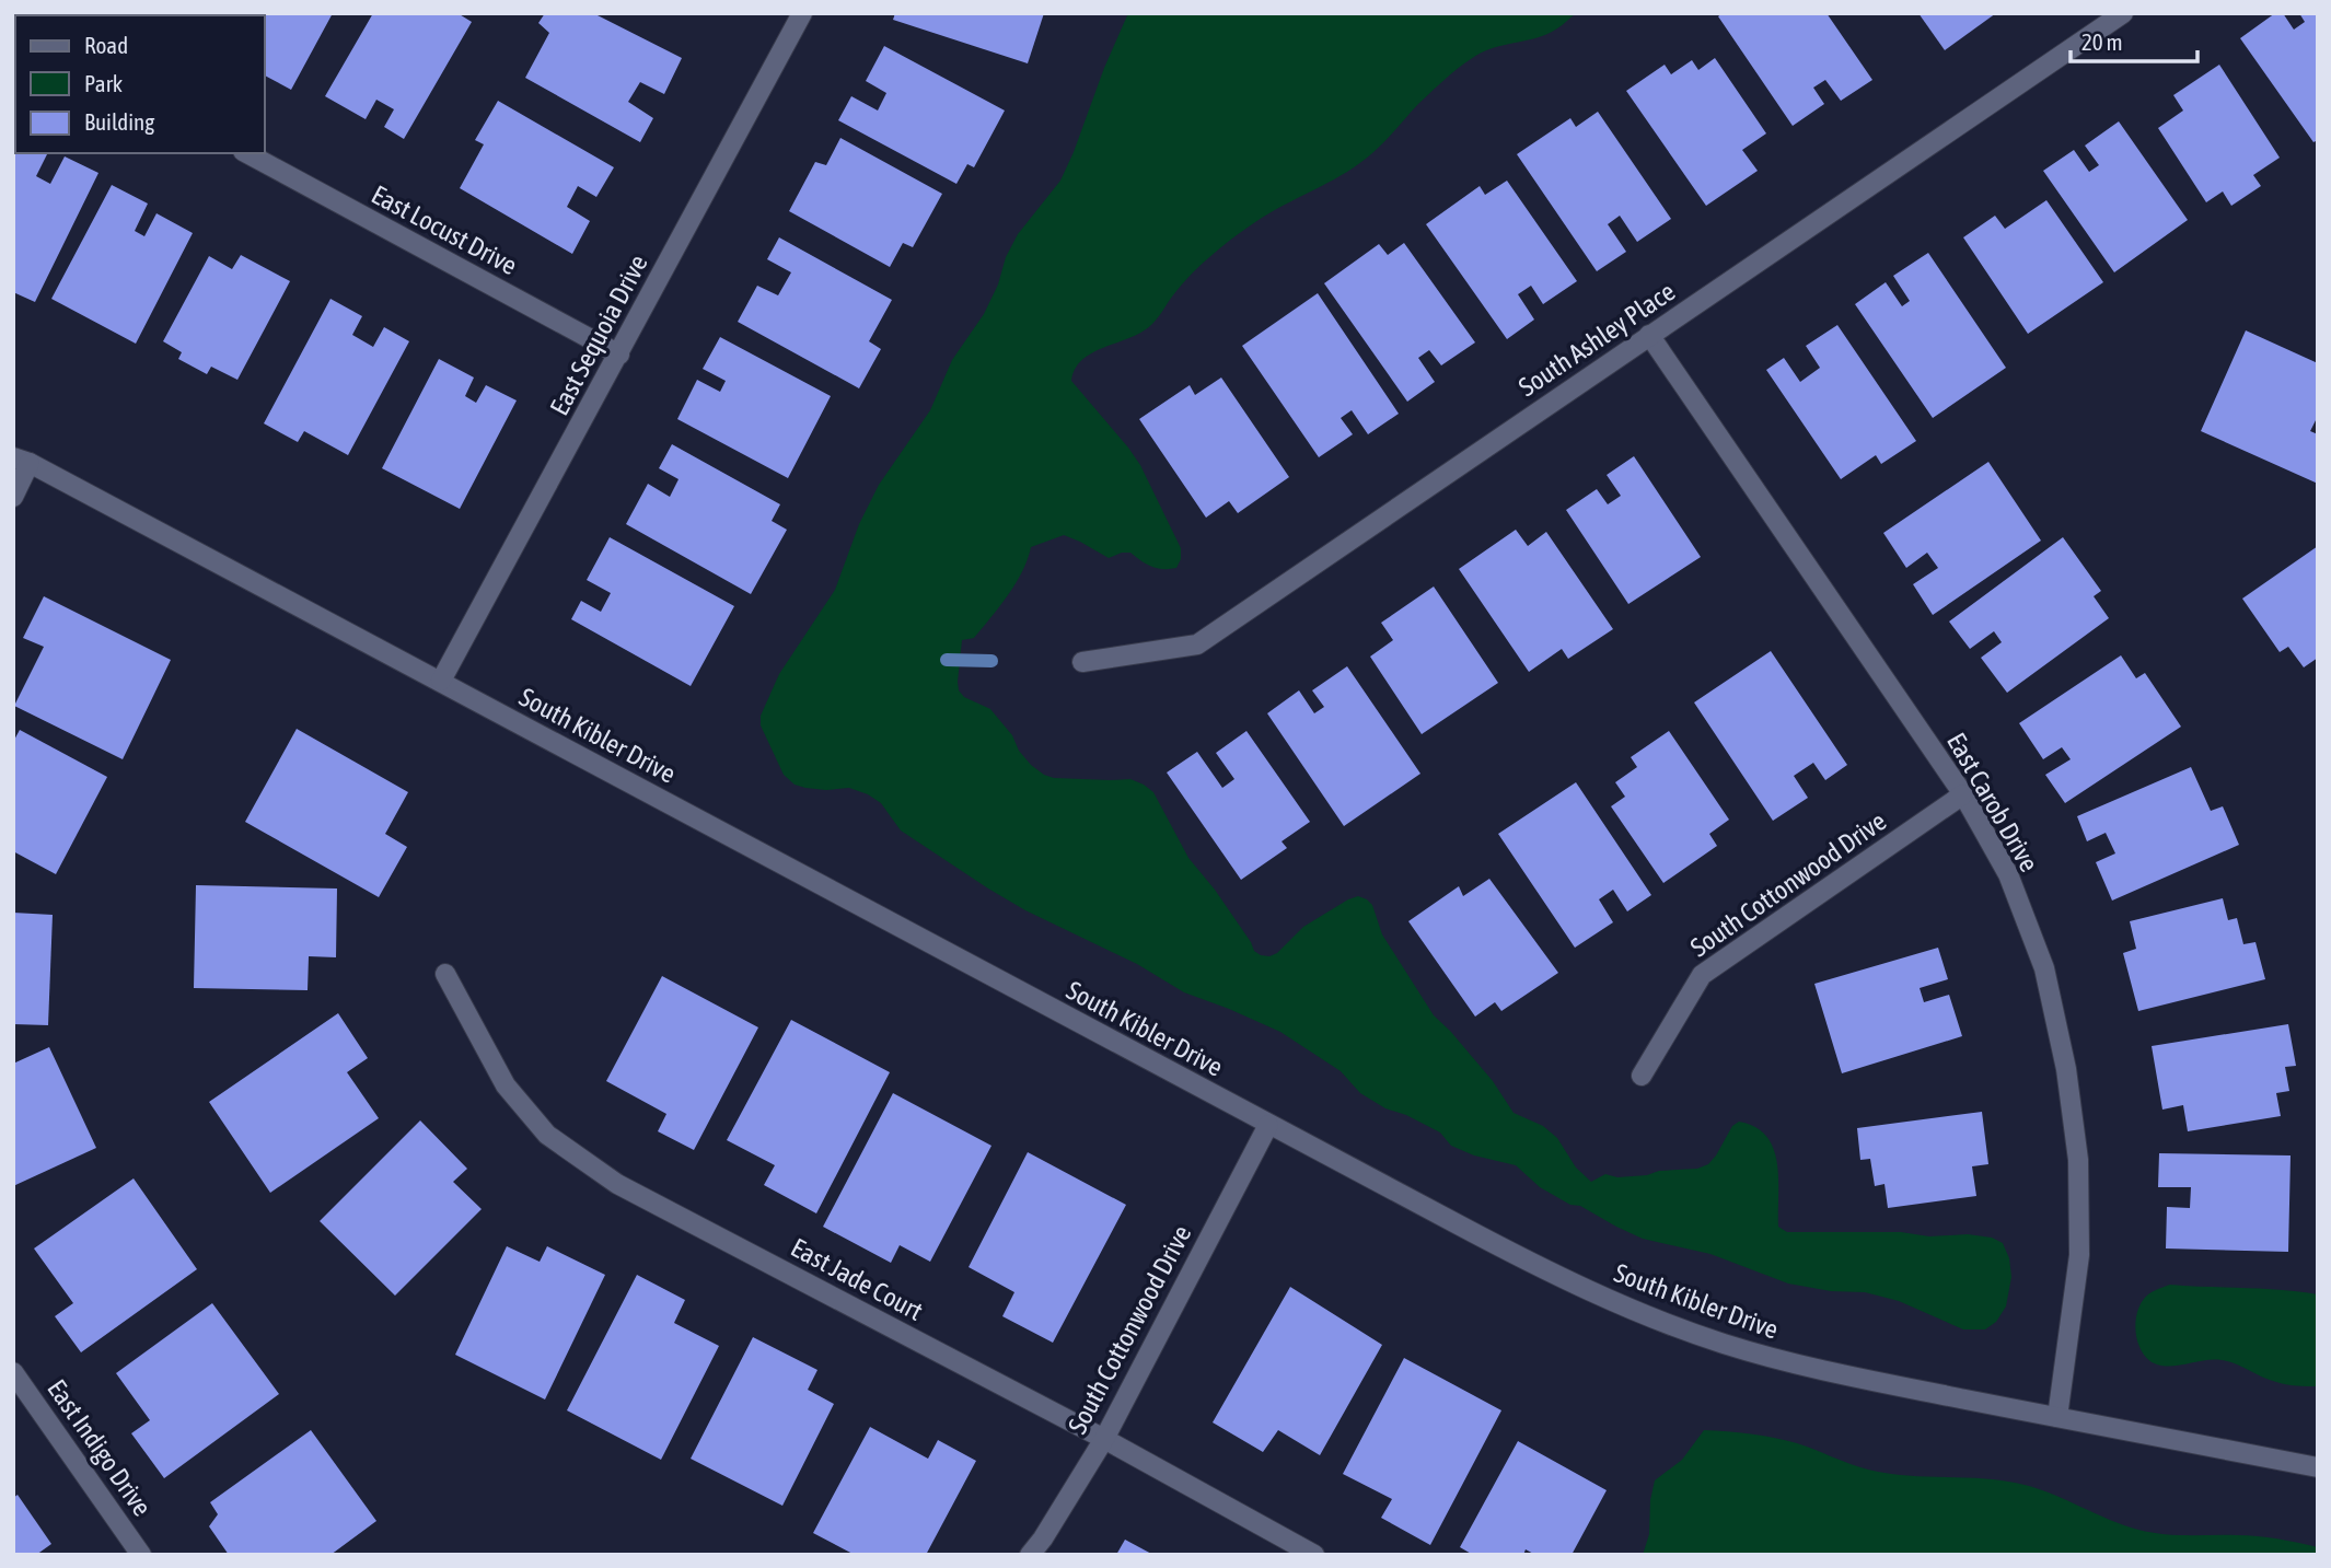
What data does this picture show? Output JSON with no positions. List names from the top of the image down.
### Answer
{
  "streets": {
    "street": [
      "East Locust Drive",
      "East Sequoia Drive",
      "South Ashley Place",
      "South Kibler Drive",
      "East Carob Drive",
      "South Cottonwood Drive",
      "East Jade Court",
      "East Indigo Drive"
    ]
  },
  "crossings": [
    ["East Locust Drive", "East Sequoia Drive"],
    ["East Sequoia Drive", "South Kibler Drive"],
    ["South Ashley Place", "East Carob Drive"],
    ["South Kibler Drive", "East Carob Drive"],
    ["South Kibler Drive", "South Cottonwood Drive"],
    ["East Carob Drive", "South Cottonwood Drive"],
    ["South Cottonwood Drive", "East Jade Court"]
  ],
  "legend": ["Road", "Park", "Building"],
  "scale_bar": "20 m"
}
